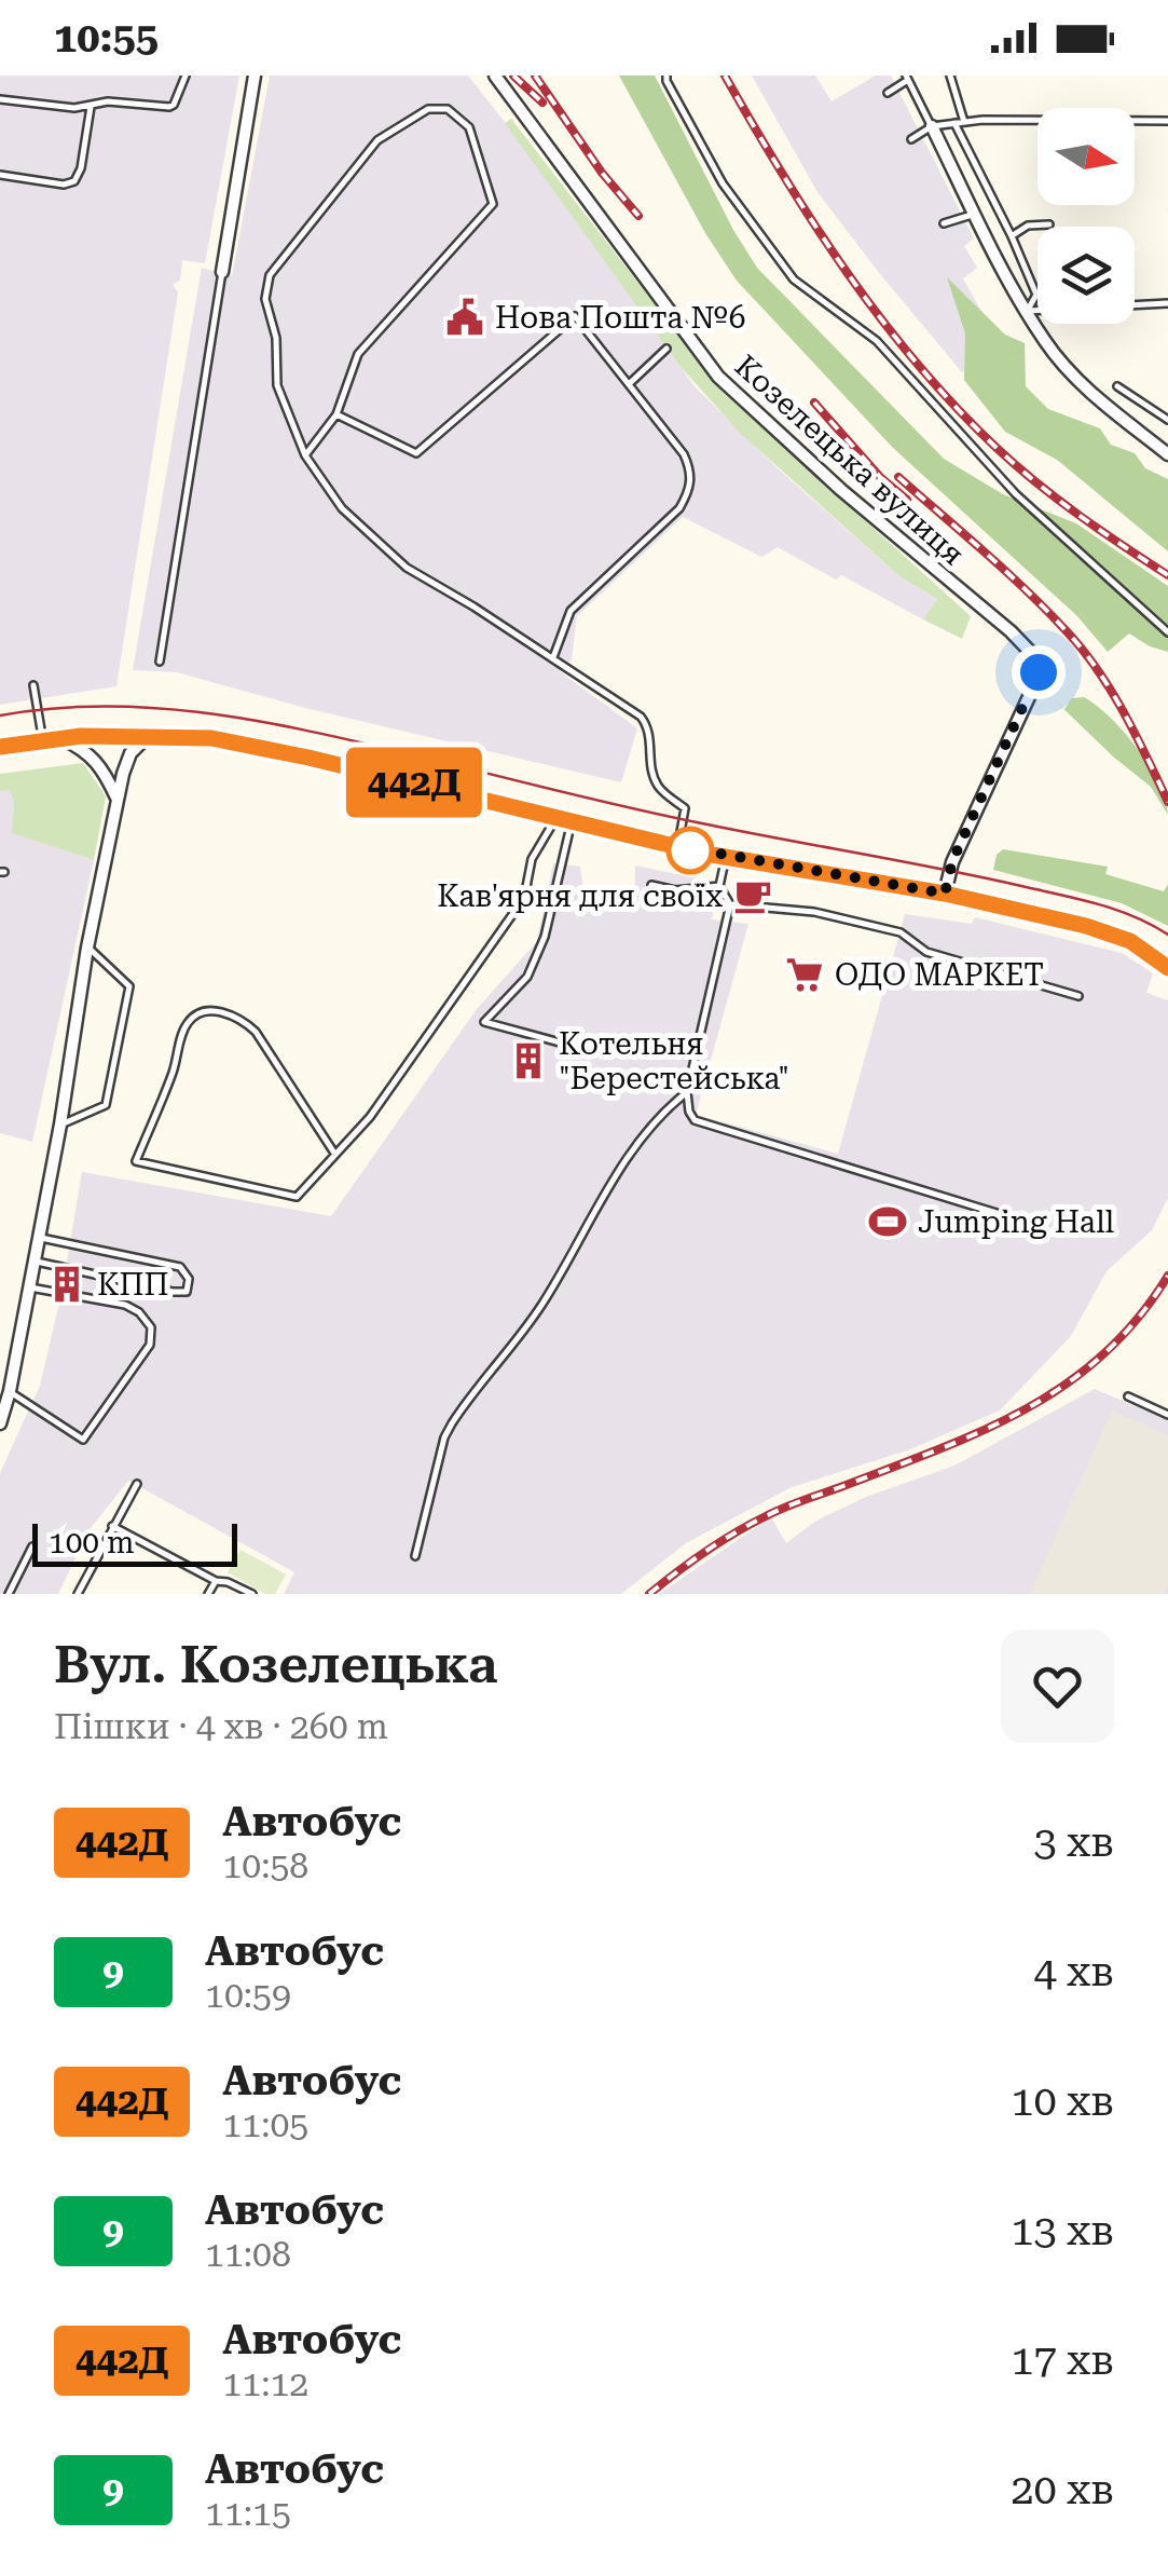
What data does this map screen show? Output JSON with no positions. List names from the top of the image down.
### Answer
{
  "streets": {
    "street": ["Козелецька вулиця"]
  },
  "places": {
    "public building": ["Нова Пошта №6"],
    "cafe": ["Кав'ярня для своїх"],
    "supermarket": ["ОДО МАРКЕТ"],
    "building": ["Котельня \"Берестейська\"", "КПП"],
    "sports": ["Jumping Hall"]
  },
  "lines": ["bus line 442Д"],
  "scale_bar": "100 m",
  "north": "right",
  "page": {
    "status": "10:55",
    "on_map": "442Д",
    "scale": "100 m",
    "heading": ["Вул. Козелецька", "Пішки · 4 хв · 260 m"],
    "list": [
      {
        "mark": "442Д",
        "name": "Автобус",
        "note": "10:58",
        "value": "3 хв"
      },
      {
        "mark": "9",
        "name": "Автобус",
        "note": "10:59",
        "value": "4 хв"
      },
      {
        "mark": "442Д",
        "name": "Автобус",
        "note": "11:05",
        "value": "10 хв"
      },
      {
        "mark": "9",
        "name": "Автобус",
        "note": "11:08",
        "value": "13 хв"
      },
      {
        "mark": "442Д",
        "name": "Автобус",
        "note": "11:12",
        "value": "17 хв"
      },
      {
        "mark": "9",
        "name": "Автобус",
        "note": "11:15",
        "value": "20 хв"
      }
    ]
  }
}
